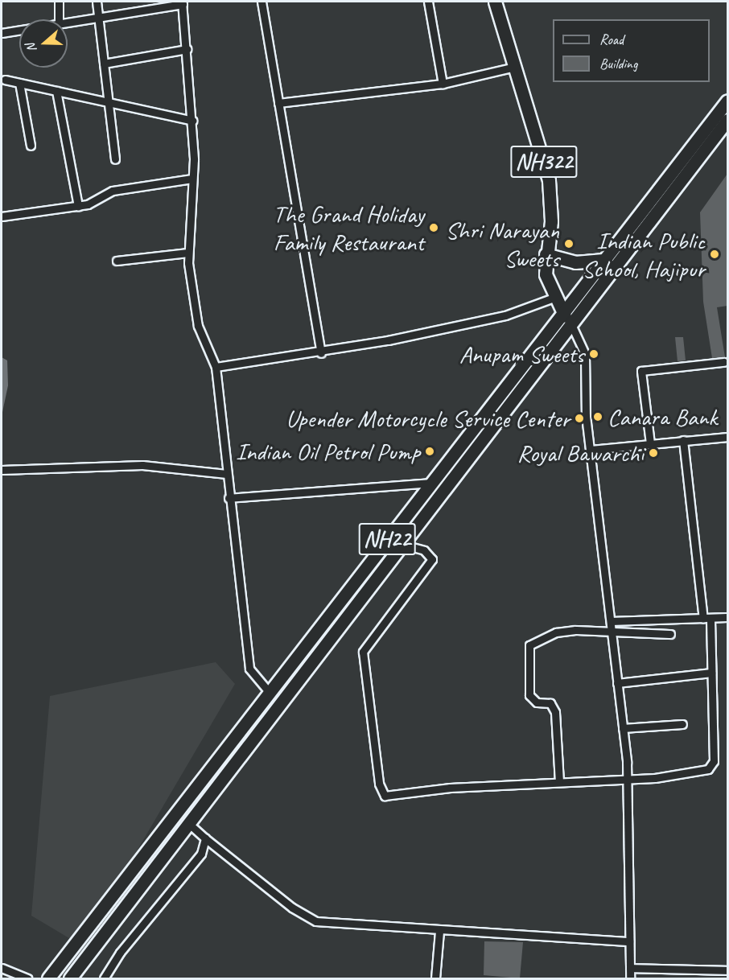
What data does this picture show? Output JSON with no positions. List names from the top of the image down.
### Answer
{
  "streets": {
    "highway": ["NH322", "NH22"]
  },
  "crossings": [
    ["NH322", "NH22"]
  ],
  "places": [
    "The Grand Holiday Family Restaurant",
    "Shri Narayan Sweets",
    "Indian Public School, Hajipur",
    "Anupam Sweets",
    "Canara Bank",
    "Upender Motorcycle Service Center",
    "Indian Oil Petrol Pump",
    "Royal Bawarchi"
  ],
  "legend": ["Road", "Building"],
  "north": "left"
}
